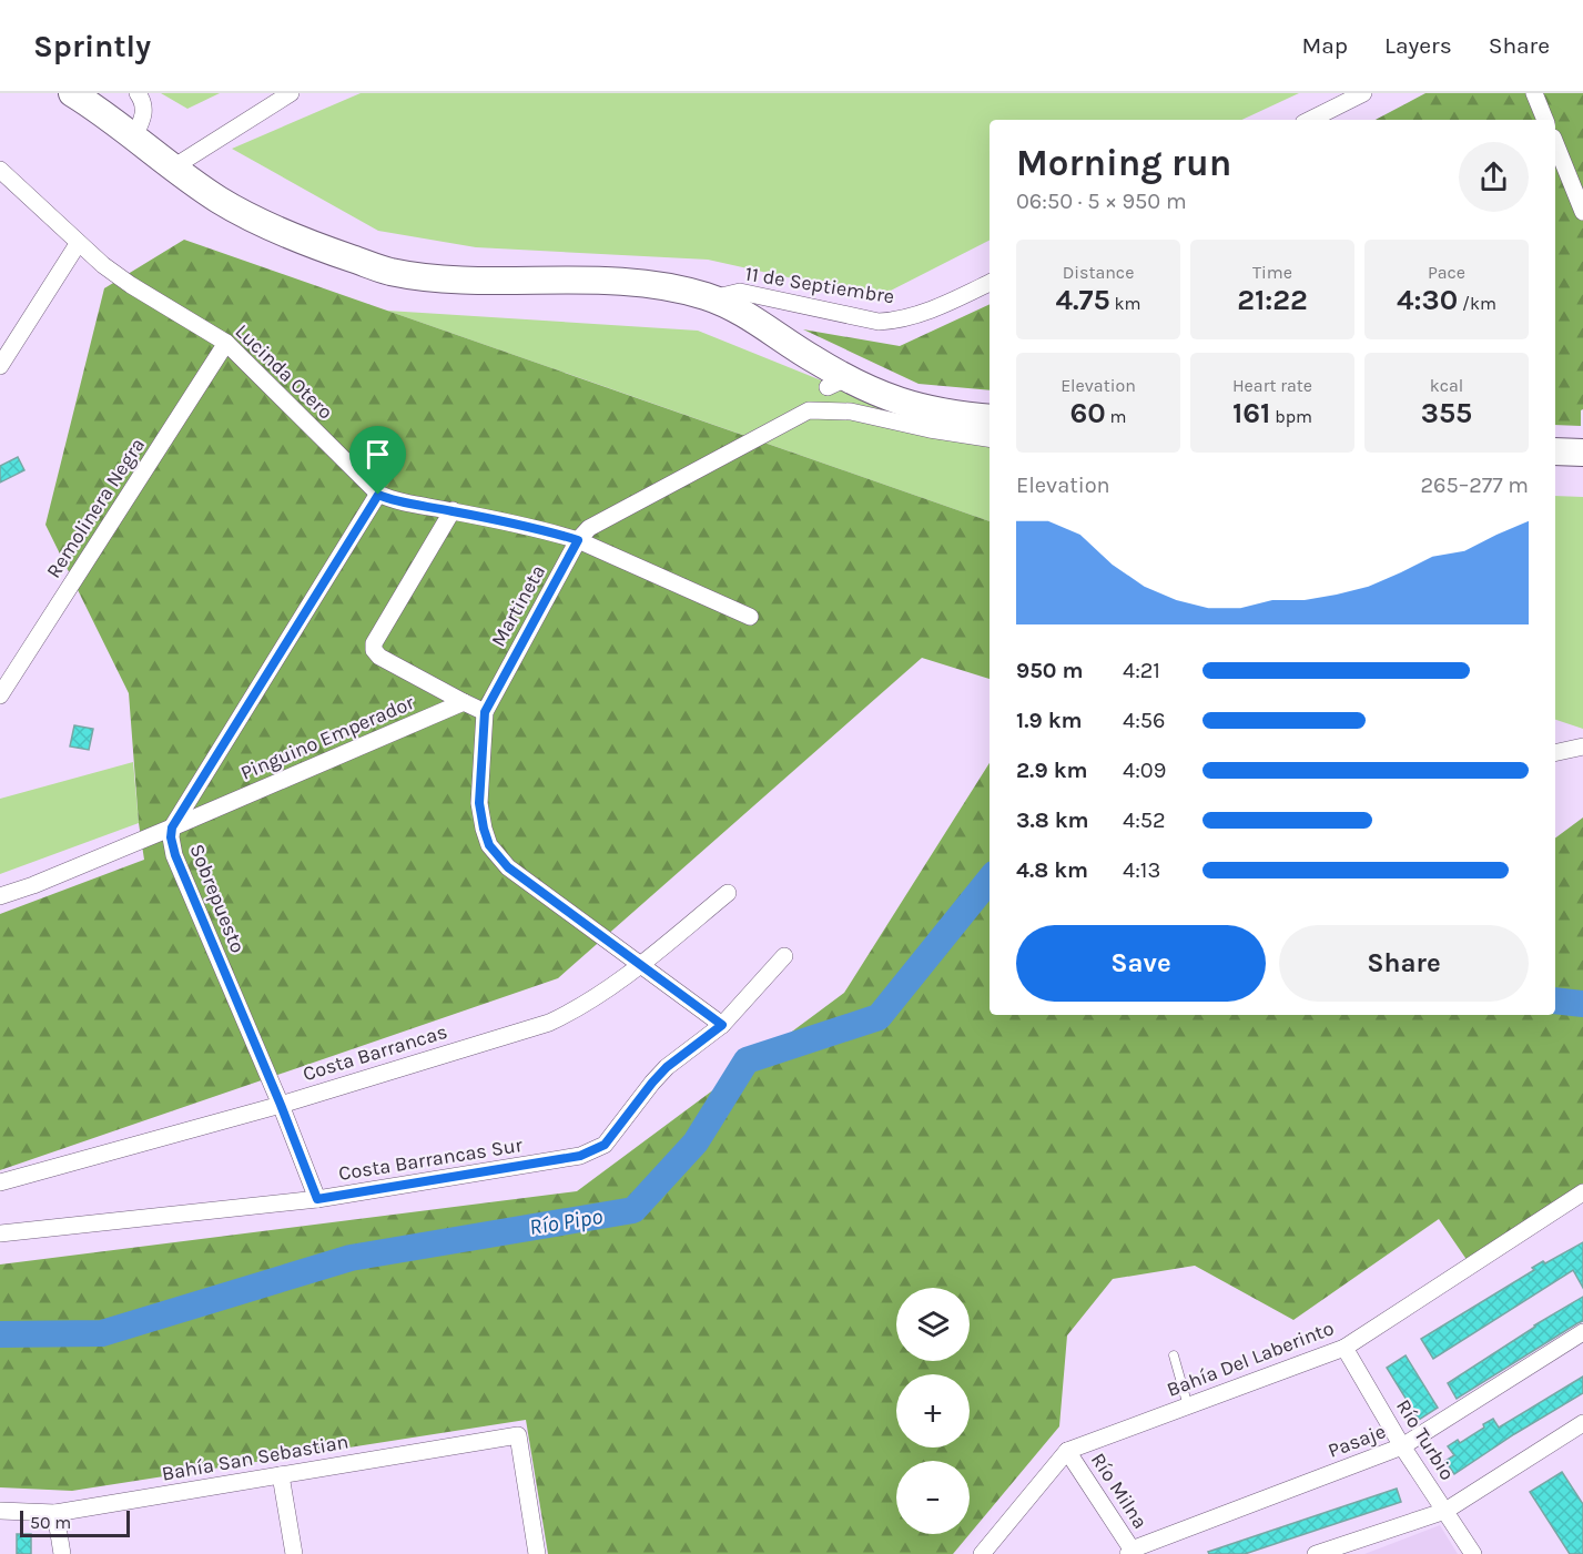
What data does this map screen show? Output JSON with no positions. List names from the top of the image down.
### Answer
{
  "streets": {
    "street": [
      "11 de Septiembre",
      "Lucinda Otero",
      "Remolinera Negra",
      "Martineta",
      "Pinguino Emperador",
      "Sobrepuesto",
      "Costa Barrancas",
      "Costa Barrancas Sur",
      "Bahía Del Laberinto",
      "Río Turbio",
      "Pasaje",
      "Bahía San Sebastian",
      "Río Milna"
    ]
  },
  "crossings": [
    ["Lucinda Otero", "Remolinera Negra"],
    ["Lucinda Otero", "Sobrepuesto"],
    ["Martineta", "Costa Barrancas"],
    ["Martineta", "Costa Barrancas Sur"],
    ["Pinguino Emperador", "Sobrepuesto"],
    ["Sobrepuesto", "Costa Barrancas"],
    ["Sobrepuesto", "Costa Barrancas Sur"],
    ["Bahía Del Laberinto", "Río Turbio"],
    ["Bahía Del Laberinto", "Río Milna"],
    ["Río Turbio", "Pasaje"],
    ["Pasaje", "Río Milna"]
  ],
  "water": ["Río Pipo"],
  "scale_bar": "50 m",
  "page": {
    "header": "Sprintly",
    "nav": ["Map", "Layers", "Share"],
    "heading": ["Morning run", "06:50 · 5 × 950 m"],
    "stats": [
      ["Distance", "4.75 km"],
      ["Time", "21:22"],
      ["Pace", "4:30 /km"],
      ["Elevation", "60 m"],
      ["Heart rate", "161 bpm"],
      ["kcal", "355"]
    ],
    "chart": ["Elevation", "265–277 m"],
    "list": [
      {
        "name": "950 m",
        "note": "4:21"
      },
      {
        "name": "1.9 km",
        "note": "4:56"
      },
      {
        "name": "2.9 km",
        "note": "4:09"
      },
      {
        "name": "3.8 km",
        "note": "4:52"
      },
      {
        "name": "4.8 km",
        "note": "4:13"
      }
    ],
    "buttons": ["Save", "Share"],
    "map_buttons": ["+", "−"],
    "scale": "50 m"
  }
}
